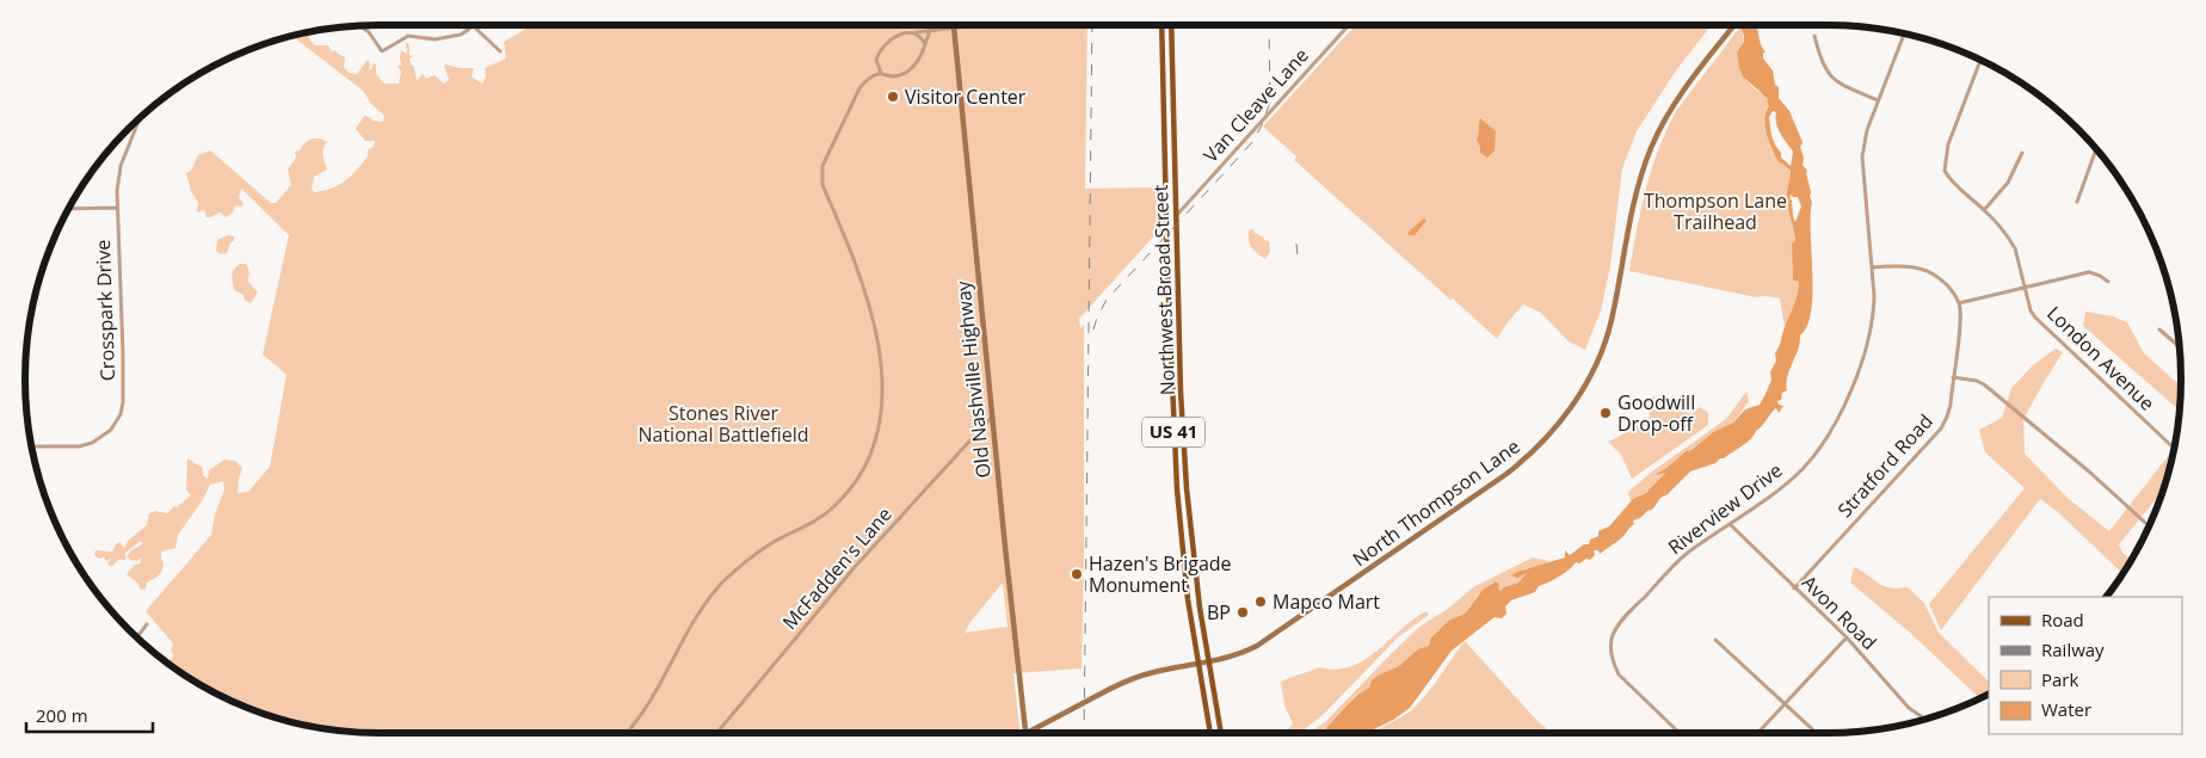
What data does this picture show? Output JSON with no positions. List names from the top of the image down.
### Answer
{
  "streets": {
    "main road": [
      "Northwest Broad Street",
      "Old Nashville Highway",
      "US 41",
      "North Thompson Lane"
    ],
    "street": [
      "Van Cleave Lane",
      "Crosspark Drive",
      "London Avenue",
      "Stratford Road",
      "Riverview Drive",
      "McFadden's Lane",
      "Avon Road"
    ]
  },
  "crossings": [
    ["Van Cleave Lane", "Northwest Broad Street"],
    ["Northwest Broad Street", "North Thompson Lane"],
    ["Old Nashville Highway", "McFadden's Lane"],
    ["Stratford Road", "Avon Road"],
    ["Riverview Drive", "Avon Road"]
  ],
  "parks": ["Thompson Lane Trailhead", "Stones River National Battlefield"],
  "places": [
    "Visitor Center",
    "Goodwill Drop-off",
    "Hazen's Brigade Monument",
    "Mapco Mart",
    "BP"
  ],
  "legend": [
    "Road",
    "Railway",
    "Park",
    "Water"
  ],
  "scale_bar": "200 m"
}
